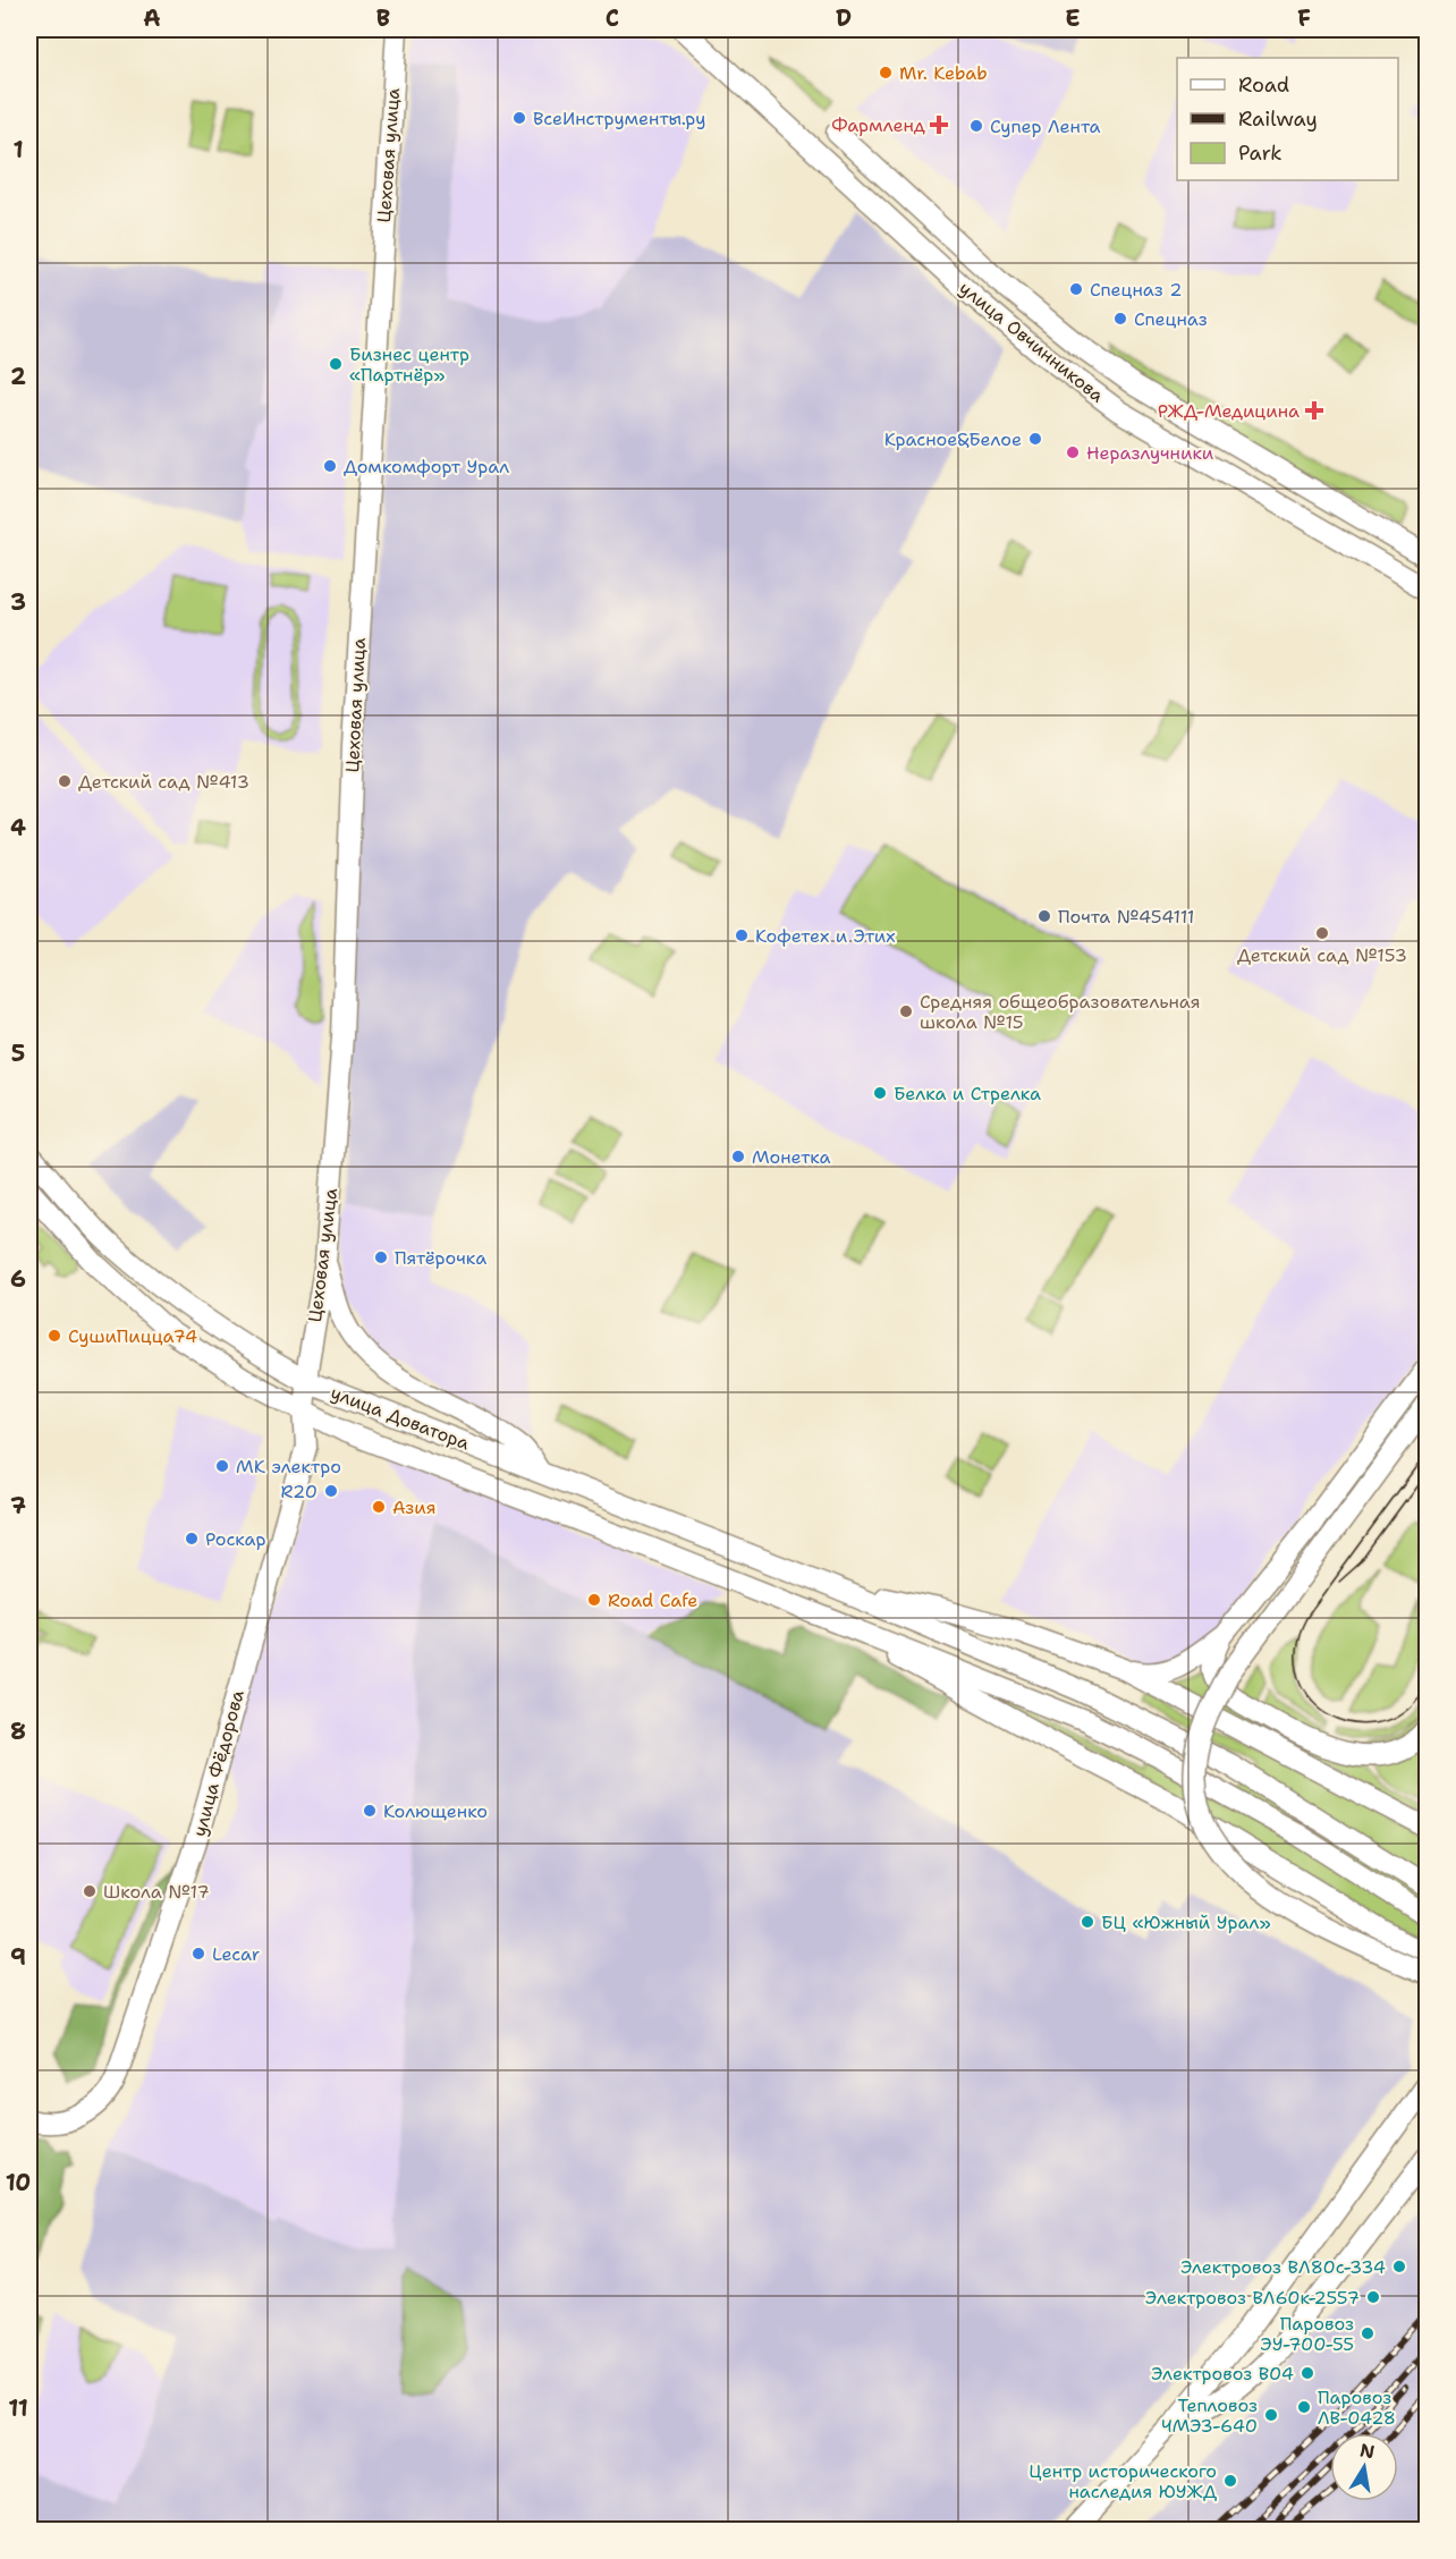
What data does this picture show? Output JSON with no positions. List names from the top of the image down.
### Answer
{
  "streets": {
    "main road": [
      "Цеховая улица",
      "улица Овчинникова",
      "улица Доватора",
      "улица Фёдорова"
    ]
  },
  "crossings": [
    ["Цеховая улица", "улица Доватора"],
    ["Цеховая улица", "улица Фёдорова"],
    ["улица Доватора", "улица Фёдорова"]
  ],
  "places": {
    "other": [
      "Mr. Kebab",
      "ВсеИнструменты.ру",
      "Супер Лента",
      "Спецназ 2",
      "Спецназ",
      "Бизнес центр «Партнёр»",
      "Красное&Белое",
      "Неразлучники",
      "Домкомфорт Урал",
      "Детский сад №413",
      "Почта №454111",
      "Детский сад №153",
      "Кофетех и Этих",
      "Средняя общеобразовательная школа №15",
      "Белка и Стрелка",
      "Монетка",
      "Пятёрочка",
      "СушиПицца74",
      "МК электро",
      "R20",
      "Азия",
      "Роскар",
      "Road Cafe",
      "Колющенко",
      "Школа №17",
      "БЦ «Южный Урал»",
      "Lecar",
      "Электровоз ВЛ80с-334",
      "Электровоз ВЛ60к-2557",
      "Паровоз ЭУ-700-55",
      "Электровоз В04",
      "Паровоз ЛВ-0428",
      "Тепловоз ЧМЭ3-640",
      "Центр исторического наследия ЮУЖД"
    ],
    "health": ["Фармленд", "РЖД-Медицина"]
  },
  "legend": ["Road", "Railway", "Park"],
  "north": "top",
  "grid": {
    "columns": [
      "A",
      "B",
      "C",
      "D",
      "E",
      "F"
    ],
    "rows": [
      "1",
      "2",
      "3",
      "4",
      "5",
      "6",
      "7",
      "8",
      "9",
      "10",
      "11"
    ]
  }
}
